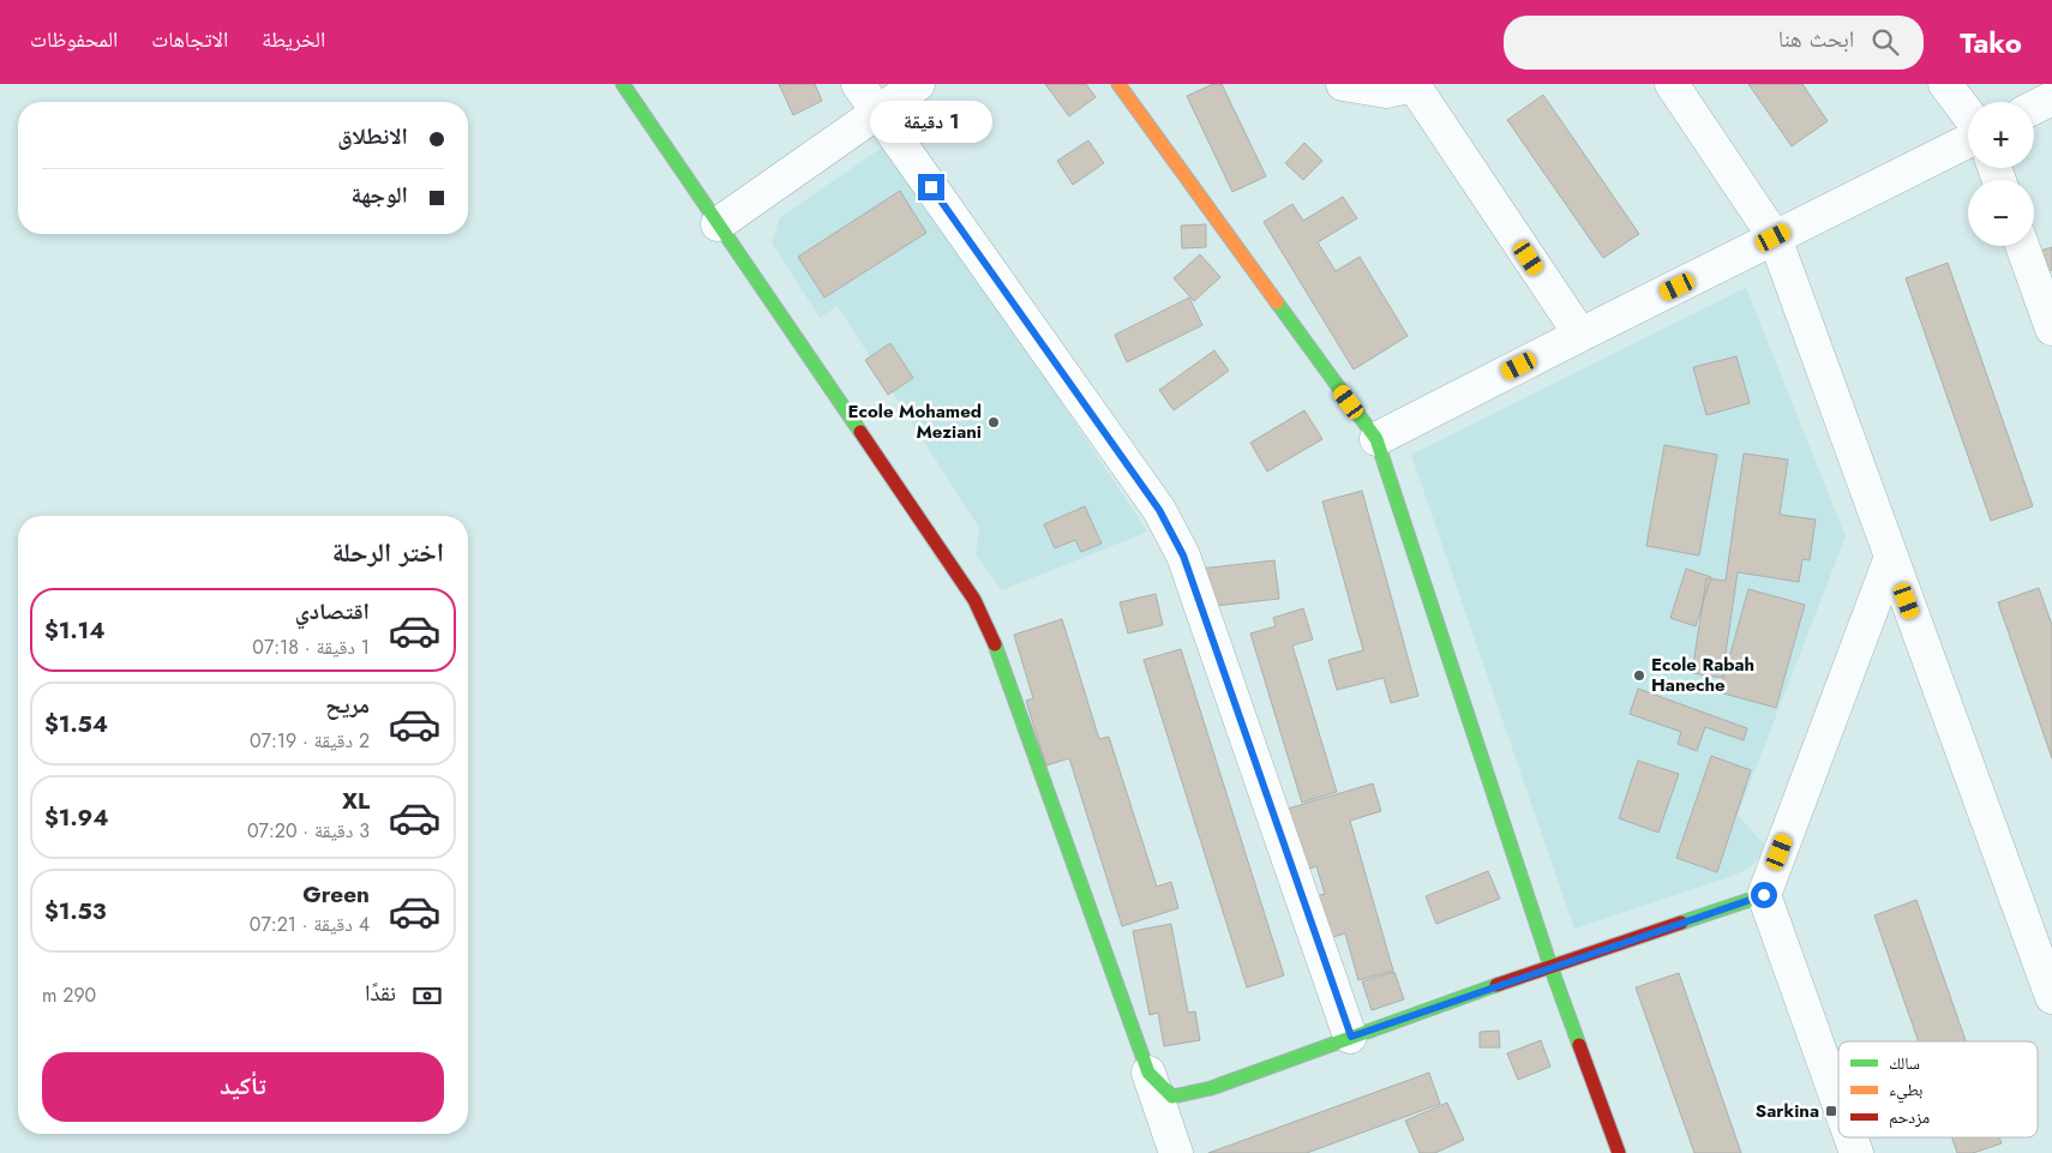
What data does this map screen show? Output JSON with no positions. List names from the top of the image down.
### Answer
{
  "places": {
    "other": ["Ecole Mohamed Meziani", "Ecole Rabah Haneche"],
    "transit": ["Sarkina"]
  },
  "legend": ["سالك", "بطيء", "مزدحم"],
  "page": {
    "header": "Tako",
    "search": "ابحث هنا",
    "nav": ["الخريطة", "الاتجاهات", "المحفوظات"],
    "bubble": "1 دقيقة",
    "map_buttons": ["+", "−"],
    "banner": ["الانطلاق", "الوجهة"],
    "heading": "اختر الرحلة",
    "list": [
      {
        "name": "اقتصادي",
        "note": "1 دقيقة · 07:18",
        "value": "$1.14"
      },
      {
        "name": "مريح",
        "note": "2 دقيقة · 07:19",
        "value": "$1.54"
      },
      {
        "name": "XL",
        "note": "3 دقيقة · 07:20",
        "value": "$1.94"
      },
      {
        "name": "Green",
        "note": "4 دقيقة · 07:21",
        "value": "$1.53"
      }
    ],
    "pay": ["نقدًا", "290 m"],
    "buttons": "تأكيد"
  }
}
